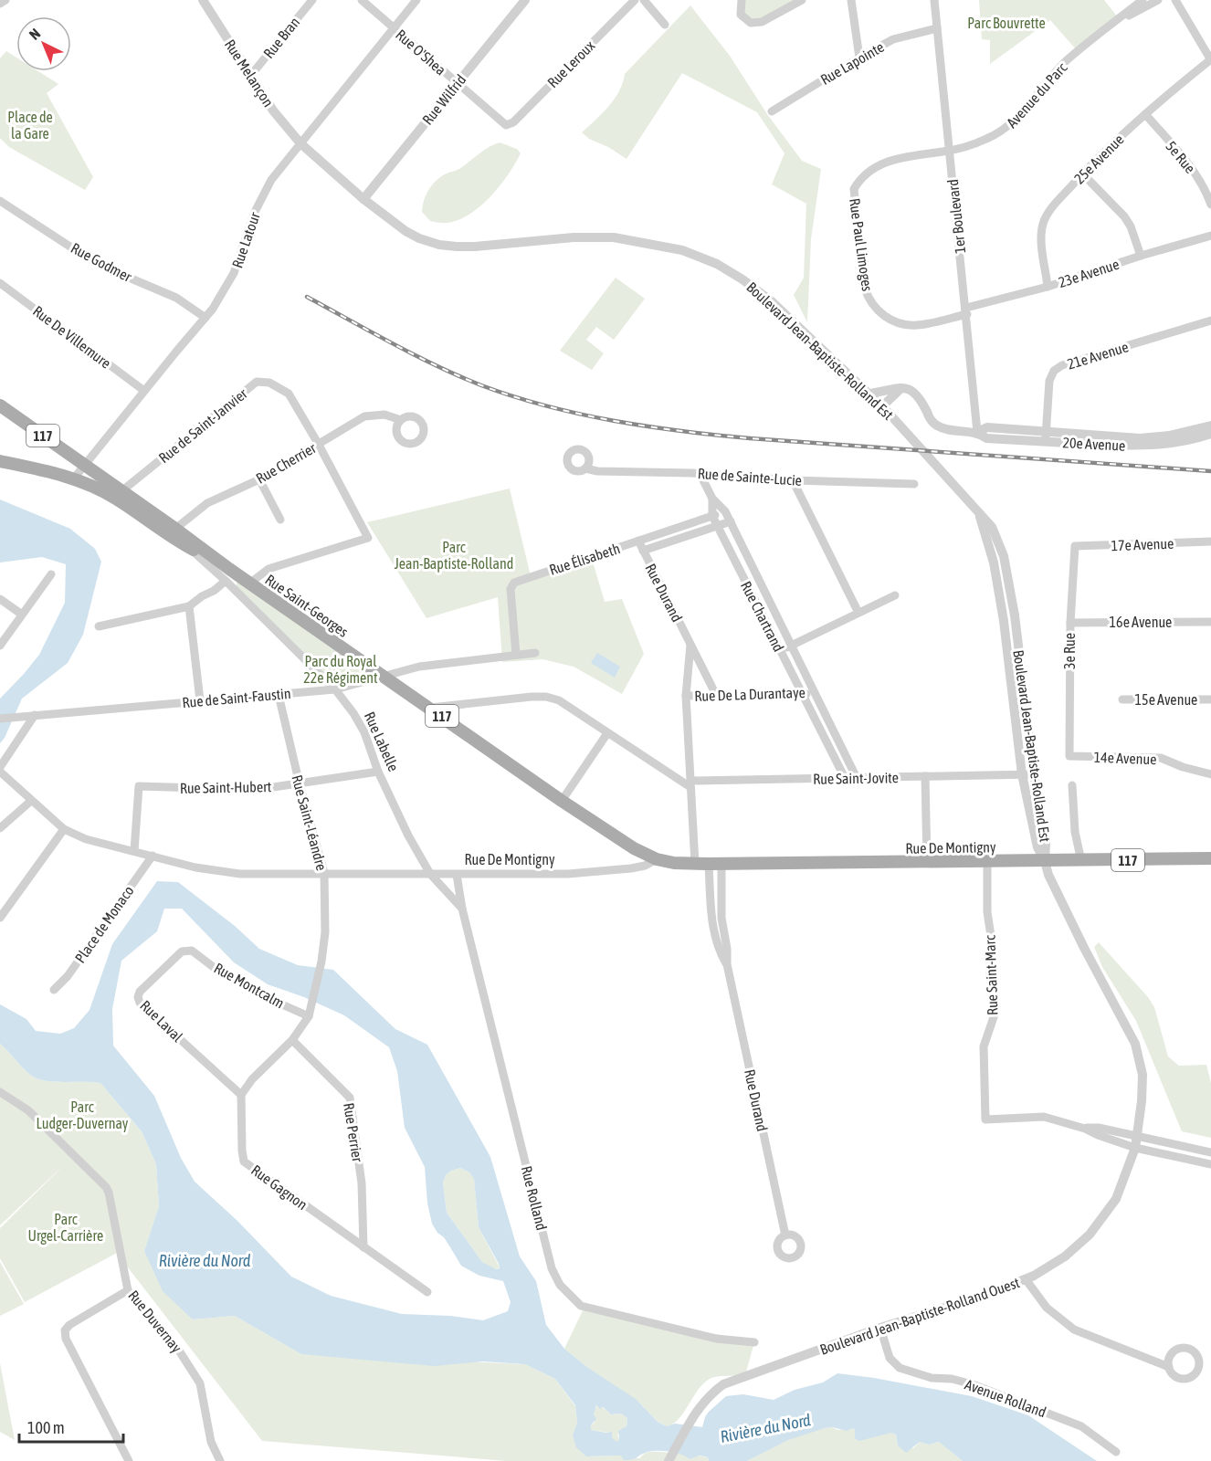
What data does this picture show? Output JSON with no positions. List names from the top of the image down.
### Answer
{
  "streets": {
    "main road": [
      "117",
      "Rue Saint-Georges",
      "Rue Labelle",
      "Rue De Montigny"
    ],
    "street": [
      "Rue Bran",
      "Rue O'Shea",
      "Rue Lapointe",
      "Rue Leroux",
      "Rue Melançon",
      "Avenue du Parc",
      "Rue Wilfrid",
      "5e Rue",
      "25e Avenue",
      "1er Boulevard",
      "Rue Latour",
      "Rue Paul Limoges",
      "Rue Godmer",
      "23e Avenue",
      "Rue De Villemure",
      "Boulevard Jean-Baptiste-Rolland Est",
      "21e Avenue",
      "Rue de Saint-Janvier",
      "20e Avenue",
      "Rue Cherrier",
      "Rue de Sainte-Lucie",
      "17e Avenue",
      "Rue Élisabeth",
      "Rue Durand",
      "Rue Chartrand",
      "16e Avenue",
      "3e Rue",
      "Rue De La Durantaye",
      "Rue de Saint-Faustin",
      "15e Avenue",
      "14e Avenue",
      "Rue Saint-Jovite",
      "Rue Saint-Hubert",
      "Rue Saint-Léandre",
      "Place de Monaco",
      "Rue Saint-Marc",
      "Rue Montcalm",
      "Rue Laval",
      "Rue Perrier",
      "Rue Gagnon",
      "Rue Rolland",
      "Boulevard Jean-Baptiste-Rolland Ouest",
      "Rue Duvernay",
      "Avenue Rolland"
    ]
  },
  "crossings": [
    ["Rue Bran", "Rue Melançon"],
    ["Rue O'Shea", "Rue Leroux"],
    ["Rue O'Shea", "Rue Wilfrid"],
    ["Rue O'Shea", "Rue Latour"],
    ["Rue Lapointe", "1er Boulevard"],
    ["Rue Melançon", "Rue Latour"],
    ["Rue Melançon", "Boulevard Jean-Baptiste-Rolland Est"],
    ["Avenue du Parc", "1er Boulevard"],
    ["Avenue du Parc", "Rue Paul Limoges"],
    ["Rue Wilfrid", "Boulevard Jean-Baptiste-Rolland Est"],
    ["5e Rue", "25e Avenue"],
    ["25e Avenue", "23e Avenue"],
    ["1er Boulevard", "Rue Paul Limoges"],
    ["1er Boulevard", "23e Avenue"],
    ["1er Boulevard", "20e Avenue"],
    ["Rue Latour", "Rue Godmer"],
    ["Rue Latour", "Rue De Villemure"],
    ["Rue Latour", "Boulevard Jean-Baptiste-Rolland Est"],
    ["Rue Latour", "Rue Saint-Georges"],
    ["Rue Latour", "Rue Labelle"],
    ["Rue Paul Limoges", "23e Avenue"],
    ["Boulevard Jean-Baptiste-Rolland Est", "117"],
    ["Boulevard Jean-Baptiste-Rolland Est", "Rue Saint-Jovite"],
    ["Boulevard Jean-Baptiste-Rolland Est", "Rue De Montigny"],
    ["Boulevard Jean-Baptiste-Rolland Est", "Boulevard Jean-Baptiste-Rolland Ouest"],
    ["21e Avenue", "20e Avenue"],
    ["Rue de Saint-Janvier", "Rue Cherrier"],
    ["Rue de Saint-Janvier", "Rue Saint-Georges"],
    ["117", "Rue De Montigny"],
    ["117", "Boulevard Jean-Baptiste-Rolland Ouest"],
    ["Rue Cherrier", "Rue Saint-Georges"],
    ["Rue de Sainte-Lucie", "Rue Chartrand"],
    ["17e Avenue", "3e Rue"],
    ["Rue Élisabeth", "Rue Durand"],
    ["Rue Élisabeth", "Rue Chartrand"],
    ["Rue Élisabeth", "Rue de Saint-Faustin"],
    ["Rue Durand", "Rue De La Durantaye"],
    ["Rue Durand", "Rue De Montigny"],
    ["Rue Saint-Georges", "Rue de Saint-Faustin"],
    ["Rue Saint-Georges", "Rue Labelle"],
    ["Rue Saint-Georges", "Rue De Montigny"],
    ["Rue Chartrand", "Rue De La Durantaye"],
    ["Rue Chartrand", "Rue Saint-Jovite"],
    ["16e Avenue", "3e Rue"],
    ["3e Rue", "14e Avenue"],
    ["Rue de Saint-Faustin", "Rue Labelle"],
    ["Rue de Saint-Faustin", "Rue Saint-Léandre"],
    ["Rue Labelle", "Rue Saint-Hubert"],
    ["Rue Labelle", "Rue De Montigny"],
    ["Rue Labelle", "Rue Rolland"],
    ["Rue Saint-Hubert", "Rue Saint-Léandre"],
    ["Rue Saint-Hubert", "Rue De Montigny"],
    ["Rue Saint-Léandre", "Rue De Montigny"],
    ["Rue Saint-Léandre", "Rue Montcalm"],
    ["Rue De Montigny", "Place de Monaco"],
    ["Rue De Montigny", "Rue Saint-Marc"],
    ["Rue De Montigny", "Rue Rolland"],
    ["Rue De Montigny", "Boulevard Jean-Baptiste-Rolland Ouest"],
    ["Rue Montcalm", "Rue Laval"],
    ["Rue Laval", "Rue Gagnon"],
    ["Rue Perrier", "Rue Gagnon"],
    ["Boulevard Jean-Baptiste-Rolland Ouest", "Avenue Rolland"]
  ],
  "water": ["Rivière du Nord"],
  "parks": [
    "Parc Bouvrette",
    "Place de la Gare",
    "Parc Jean-Baptiste-Rolland",
    "Parc du Royal 22e Régiment",
    "Parc Ludger-Duvernay",
    "Parc Urgel-Carrière"
  ],
  "scale_bar": "100 m",
  "north": "top left"
}
